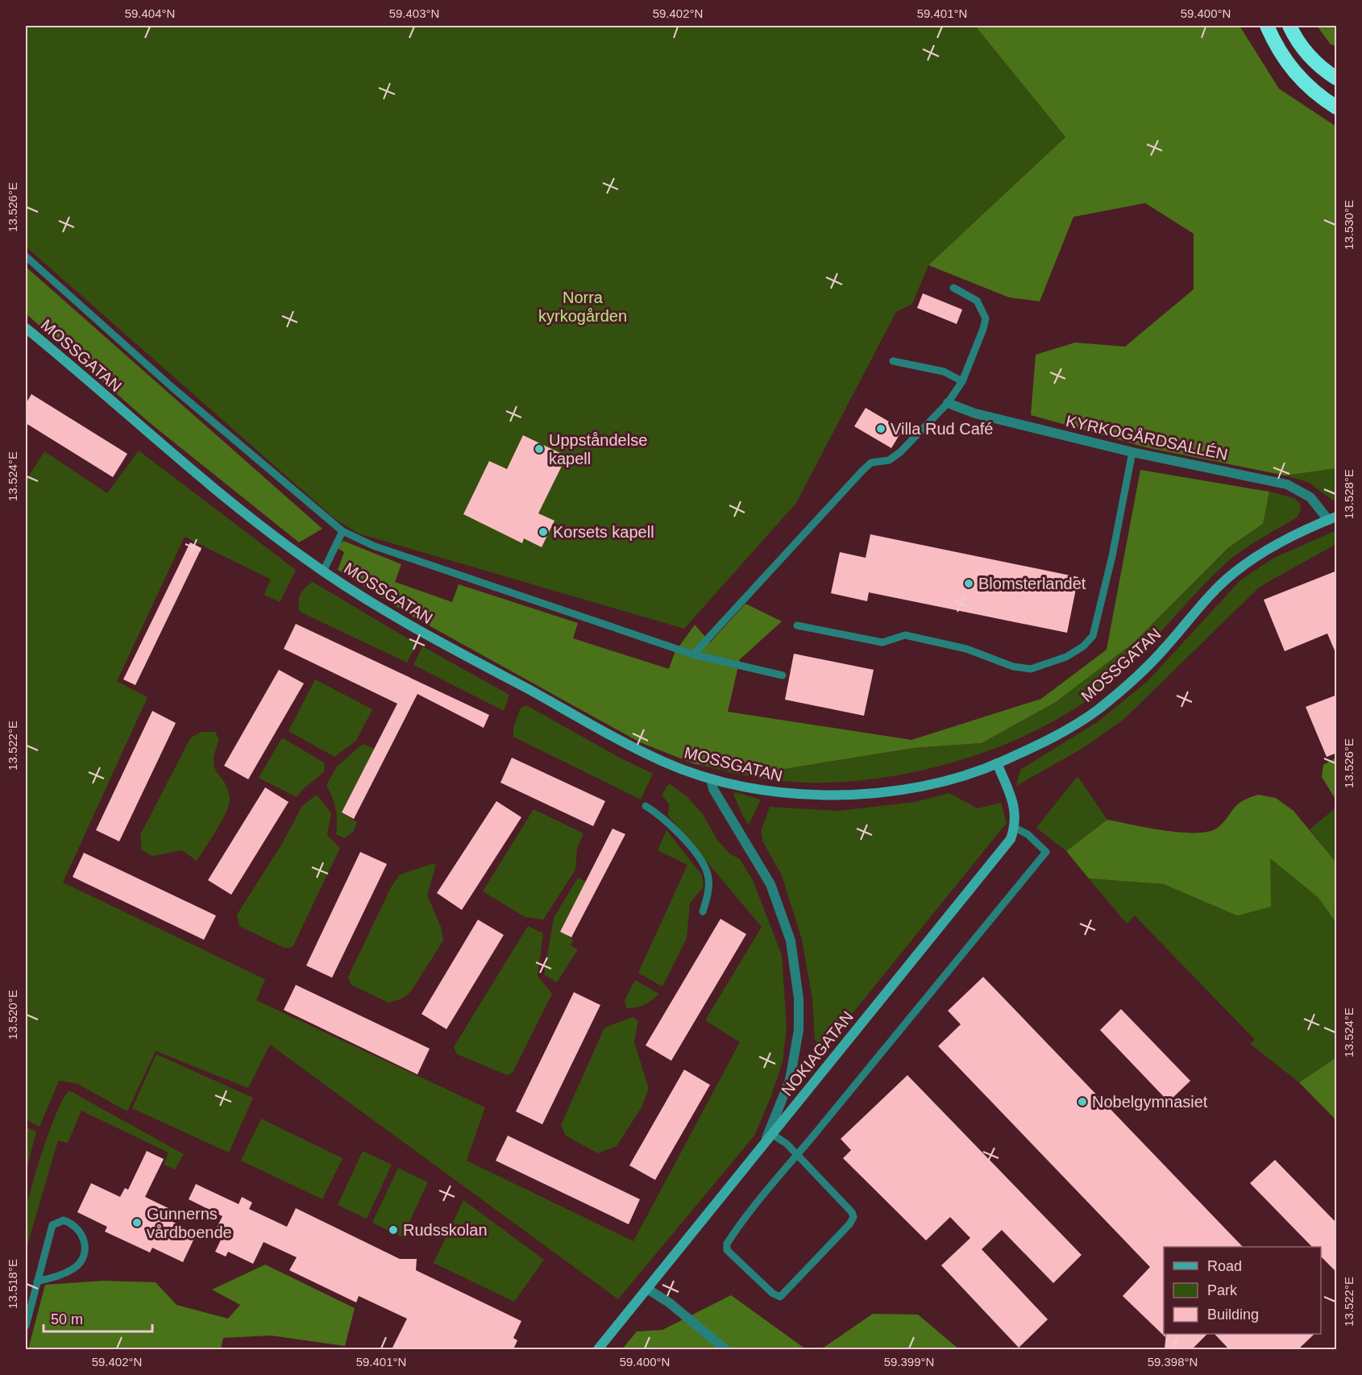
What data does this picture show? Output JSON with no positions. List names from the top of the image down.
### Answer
{
  "streets": {
    "street": ["MOSSGATAN", "KYRKOGÅRDSALLÉN", "NOKIAGATAN"]
  },
  "crossings": [
    ["MOSSGATAN", "KYRKOGÅRDSALLÉN"]
  ],
  "parks": ["Norra kyrkogården"],
  "places": [
    "Villa Rud Café",
    "Uppståndelse kapell",
    "Korsets kapell",
    "Blomsterlandet",
    "Nobelgymnasiet",
    "Gunnerns vårdboende",
    "Rudsskolan"
  ],
  "legend": ["Road", "Park", "Building"],
  "scale_bar": "50 m",
  "coordinates": [
    "59.404°N",
    "59.403°N",
    "59.402°N",
    "59.401°N",
    "59.400°N",
    "13.526°E",
    "13.530°E",
    "13.524°E",
    "13.528°E",
    "13.522°E",
    "13.520°E",
    "13.518°E",
    "59.399°N",
    "59.398°N"
  ]
}
